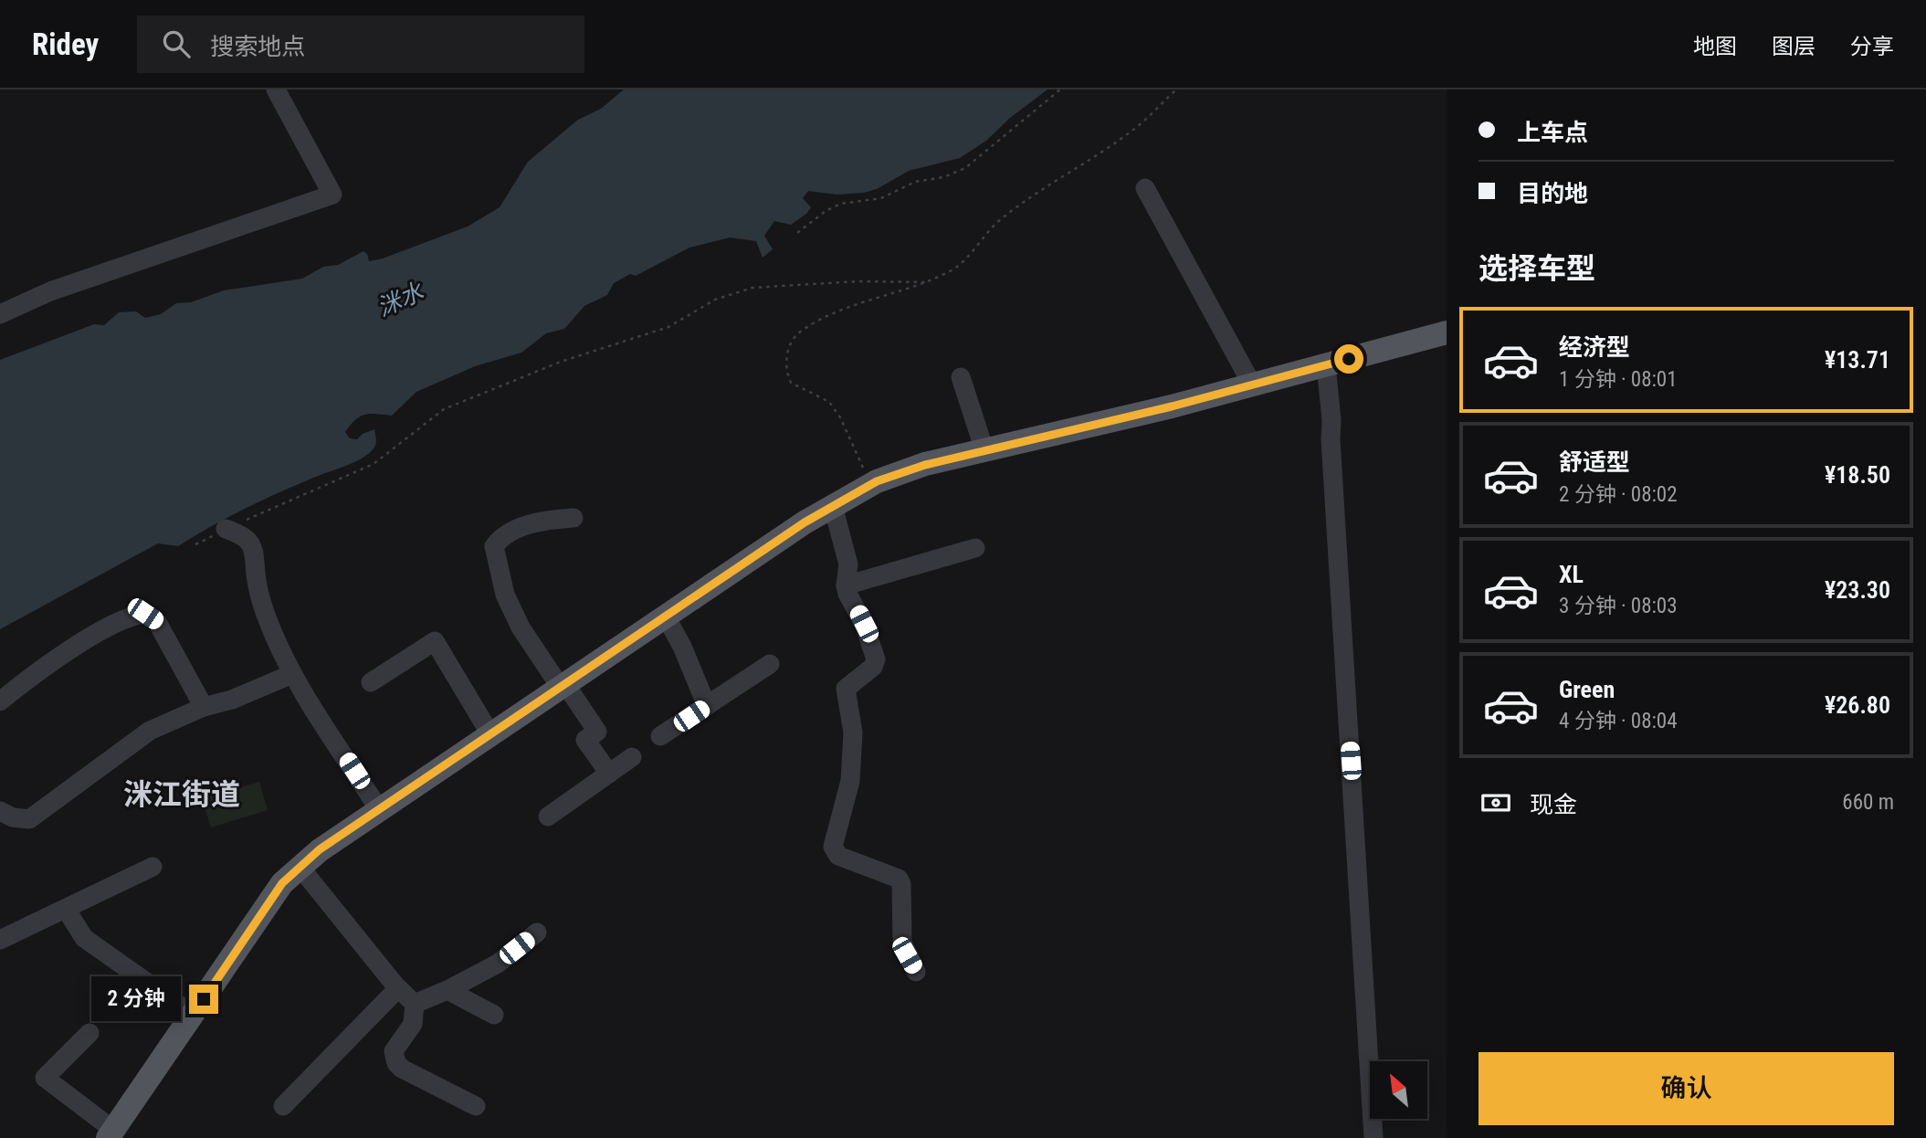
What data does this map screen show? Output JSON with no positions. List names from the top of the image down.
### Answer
{
  "districts": ["洣江街道"],
  "water": ["洣水"],
  "north": "top left",
  "page": {
    "header": "Ridey",
    "search": "搜索地点",
    "nav": ["地图", "图层", "分享"],
    "banner": ["上车点", "目的地"],
    "heading": "选择车型",
    "list": [
      {
        "name": "经济型",
        "note": "1 分钟 · 08:01",
        "value": "¥13.71"
      },
      {
        "name": "舒适型",
        "note": "2 分钟 · 08:02",
        "value": "¥18.50"
      },
      {
        "name": "XL",
        "note": "3 分钟 · 08:03",
        "value": "¥23.30"
      },
      {
        "name": "Green",
        "note": "4 分钟 · 08:04",
        "value": "¥26.80"
      }
    ],
    "pay": ["现金", "660 m"],
    "bubble": "2 分钟",
    "buttons": "确认"
  }
}
